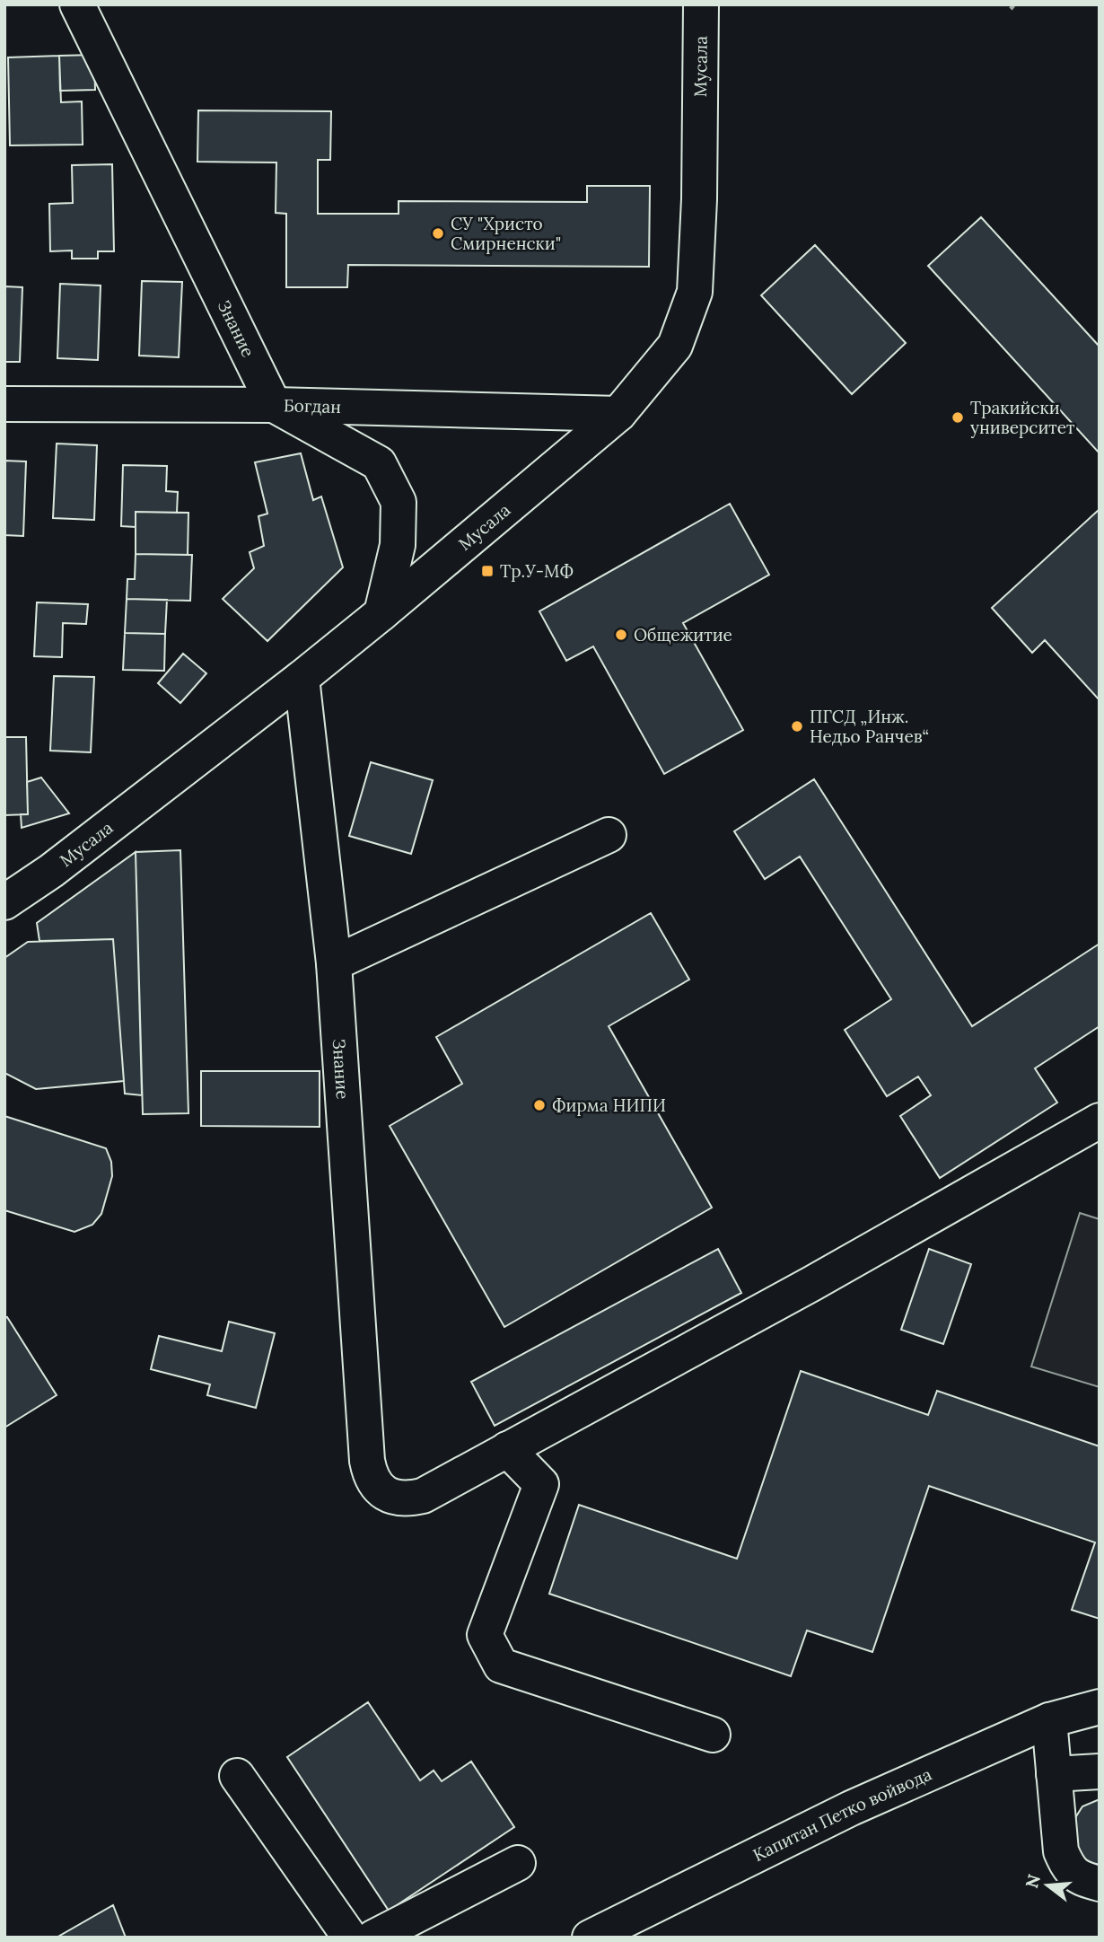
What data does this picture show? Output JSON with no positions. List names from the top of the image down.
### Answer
{
  "streets": {
    "street": [
      "Мусала",
      "Знание",
      "Богдан",
      "Капитан Петко войвода"
    ]
  },
  "crossings": [
    ["Мусала", "Знание"],
    ["Мусала", "Богдан"],
    ["Знание", "Богдан"]
  ],
  "places": {
    "other": [
      "СУ \"Христо Смирненски\"",
      "Тракийски университет",
      "Общежитие",
      "ПГСД „Инж. Недьо Ранчев“",
      "Фирма НИПИ"
    ],
    "transit": ["Тр.У-МФ"]
  },
  "north": "left"
}
